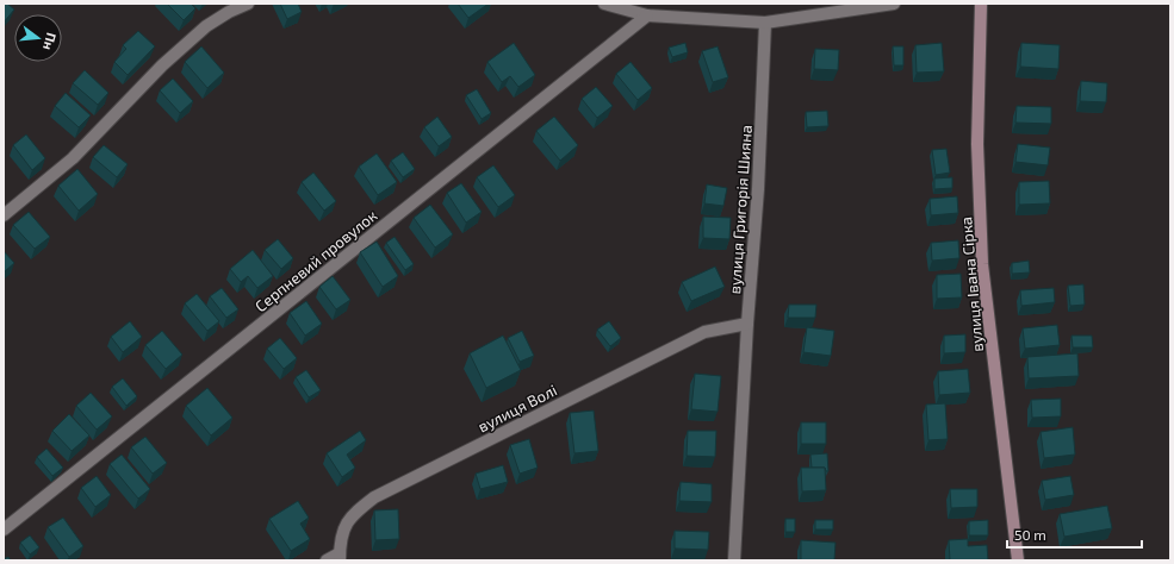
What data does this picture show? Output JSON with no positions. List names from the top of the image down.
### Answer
{
  "streets": {
    "street": [
      "вулиця Григорія Шияна",
      "Серпневий провулок",
      "вулиця Івана Сірка",
      "вулиця Волі"
    ]
  },
  "crossings": [
    ["вулиця Григорія Шияна", "вулиця Волі"]
  ],
  "scale_bar": "50 m",
  "north": "right"
}
